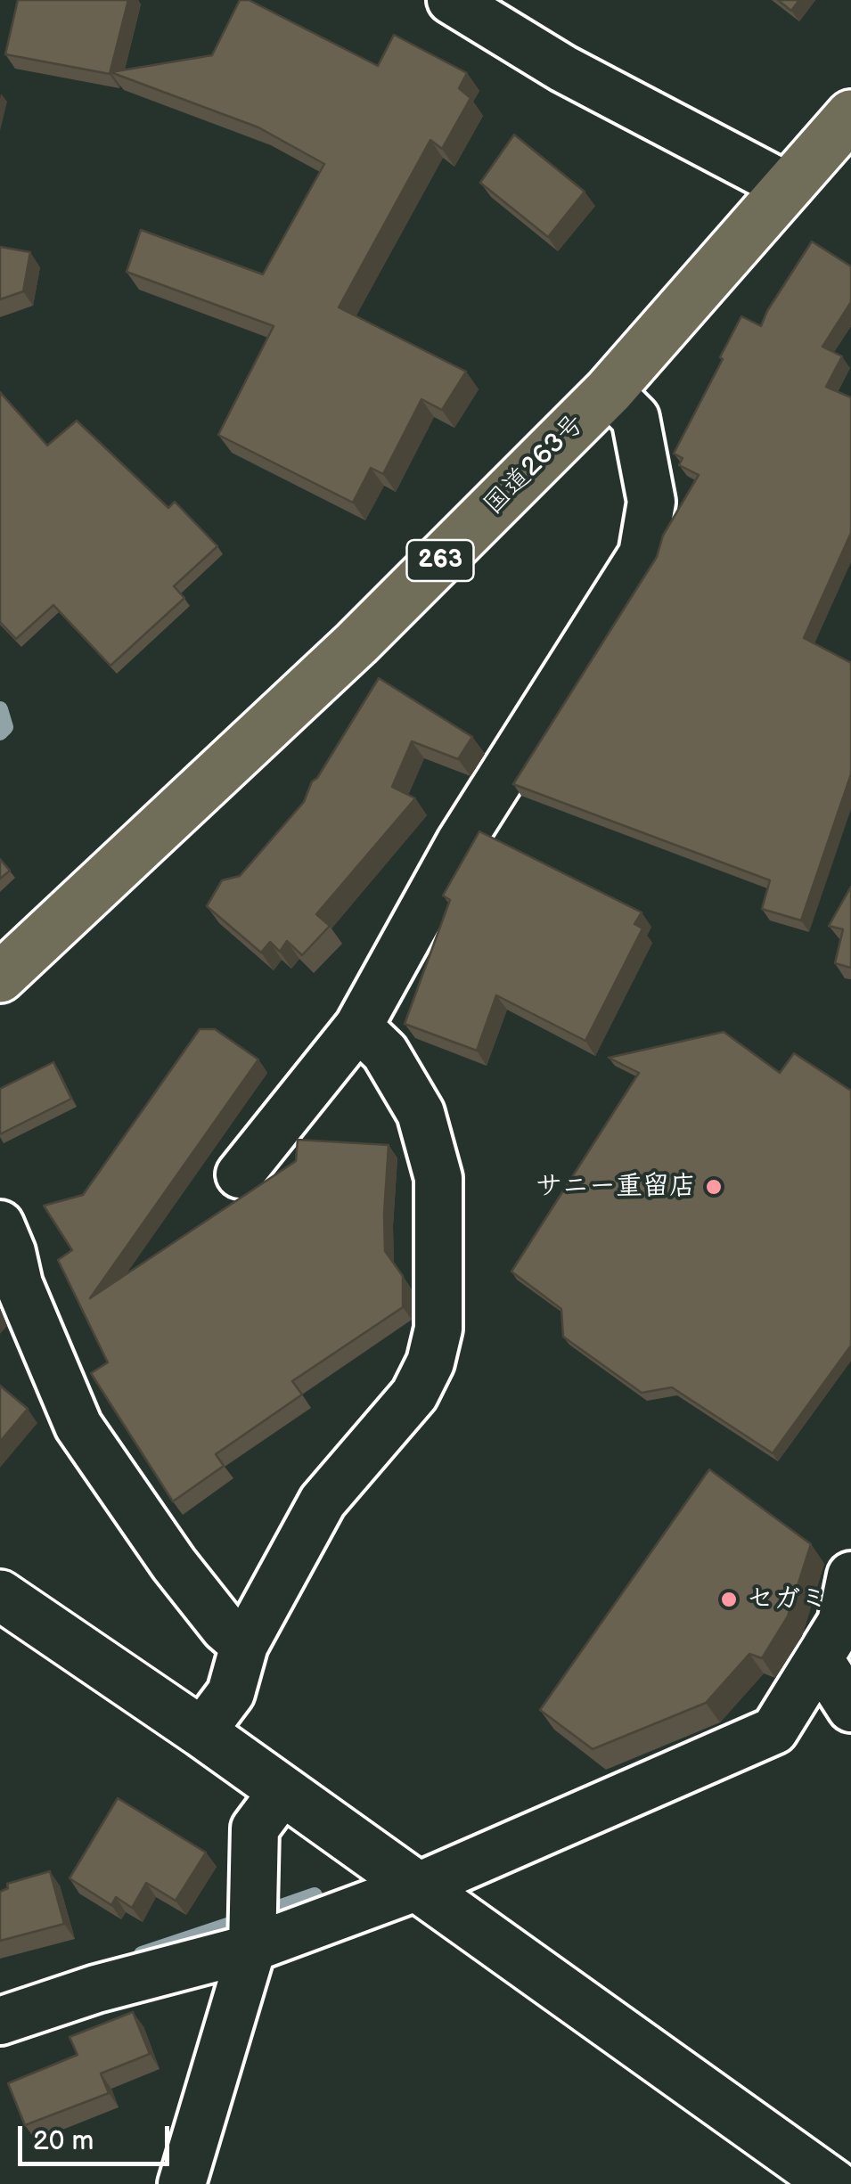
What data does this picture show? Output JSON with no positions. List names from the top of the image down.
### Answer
{
  "streets": {
    "highway": ["国道263号", "263"]
  },
  "places": ["サニー重留店", "セガミ"],
  "scale_bar": "20 m"
}
